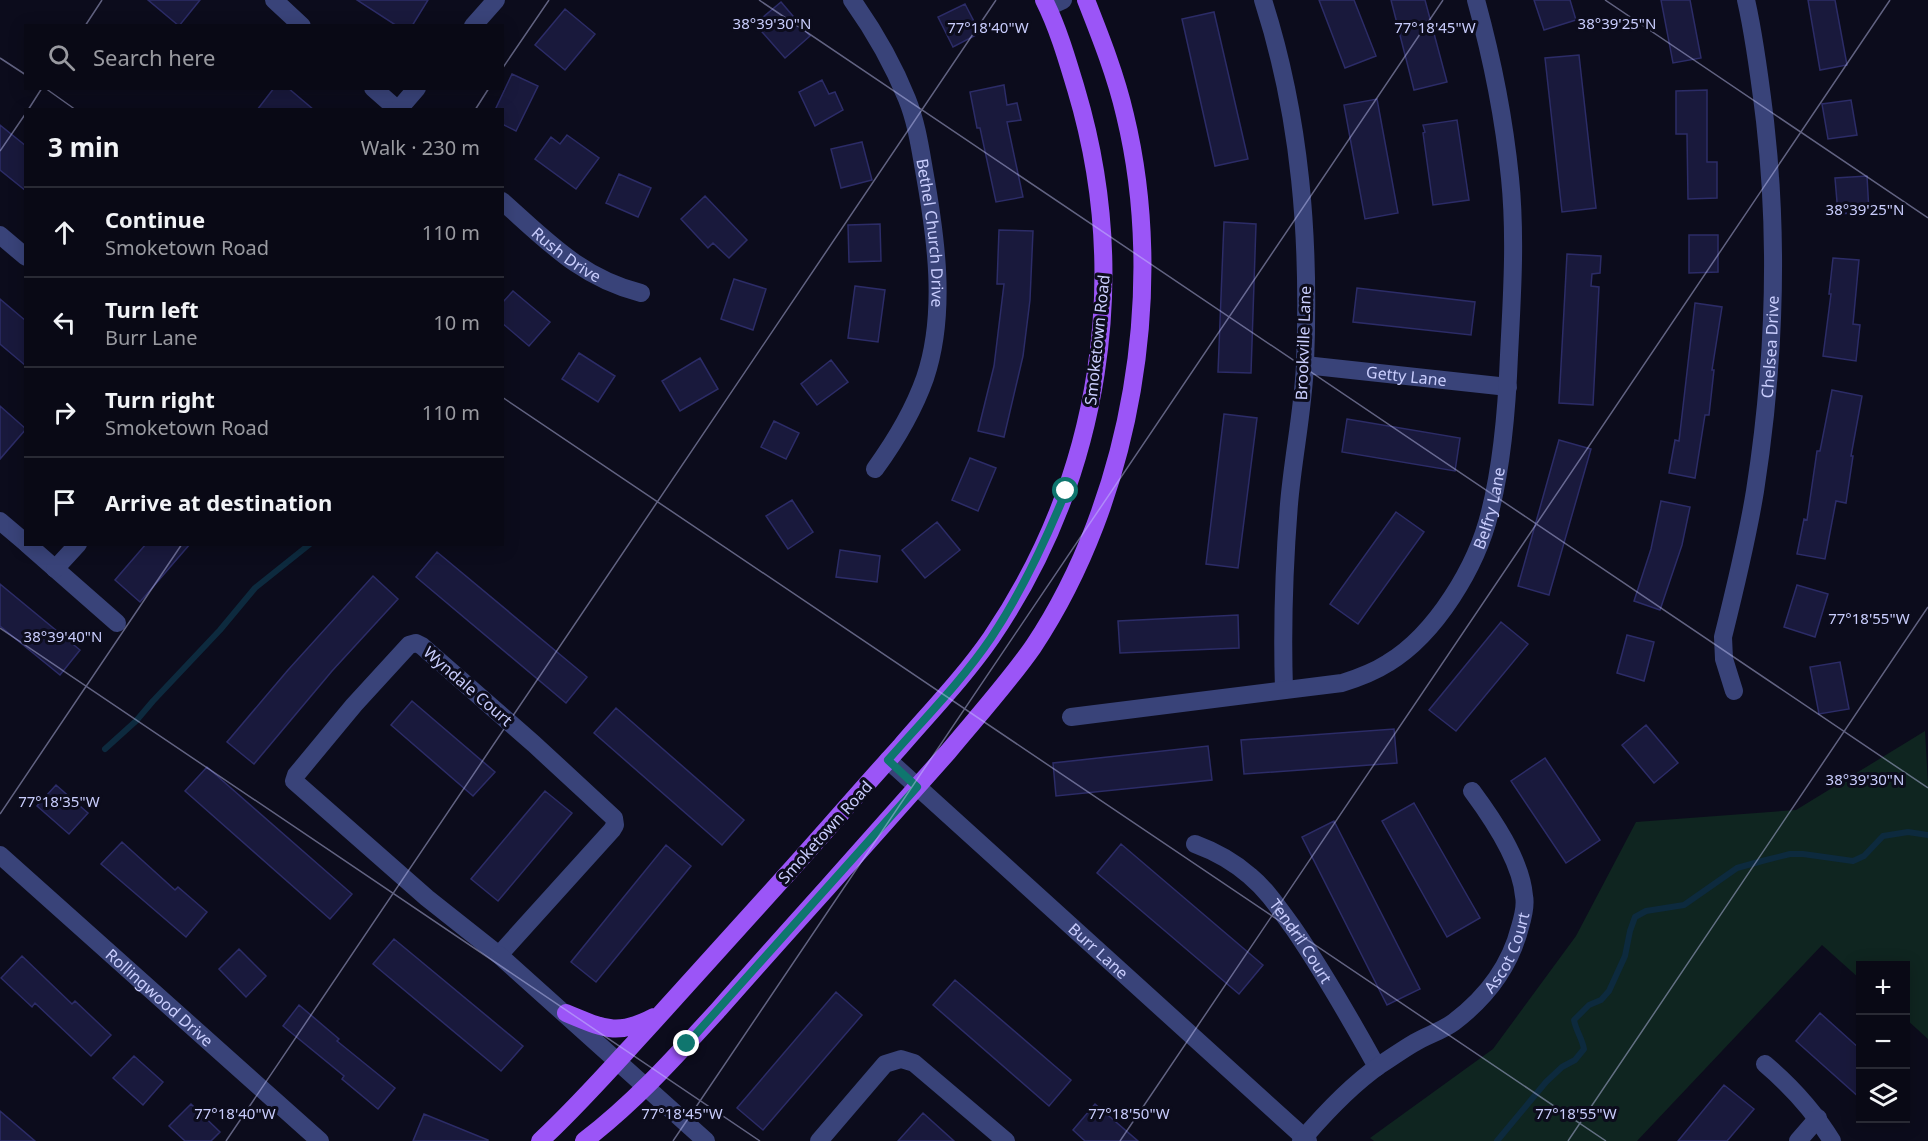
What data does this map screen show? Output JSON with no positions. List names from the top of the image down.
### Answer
{
  "streets": {
    "main road": ["Smoketown Road"],
    "street": [
      "Bethel Church Drive",
      "Rush Drive",
      "Brookville Lane",
      "Chelsea Drive",
      "Getty Lane",
      "Belfry Lane",
      "Wyndale Court",
      "Tendril Court",
      "Burr Lane",
      "Ascot Court",
      "Rollingwood Drive"
    ]
  },
  "crossings": [
    ["Smoketown Road", "Wyndale Court"],
    ["Smoketown Road", "Burr Lane"],
    ["Brookville Lane", "Getty Lane"],
    ["Brookville Lane", "Belfry Lane"],
    ["Getty Lane", "Belfry Lane"],
    ["Tendril Court", "Ascot Court"],
    ["Burr Lane", "Ascot Court"]
  ],
  "page": {
    "search": "Search here",
    "heading": ["3 min", "Walk · 230 m"],
    "list": [
      ["Continue", "Smoketown Road", "110 m"],
      ["Turn left", "Burr Lane", "10 m"],
      ["Turn right", "Smoketown Road", "110 m"],
      "Arrive at destination"
    ],
    "map_buttons": ["+", "−"]
  },
  "coordinates": [
    "38°39'30\"N",
    "38°39'25\"N",
    "77°18'40\"W",
    "77°18'45\"W",
    "77°18'55\"W",
    "38°39'40\"N",
    "77°18'35\"W",
    "77°18'50\"W"
  ]
}
